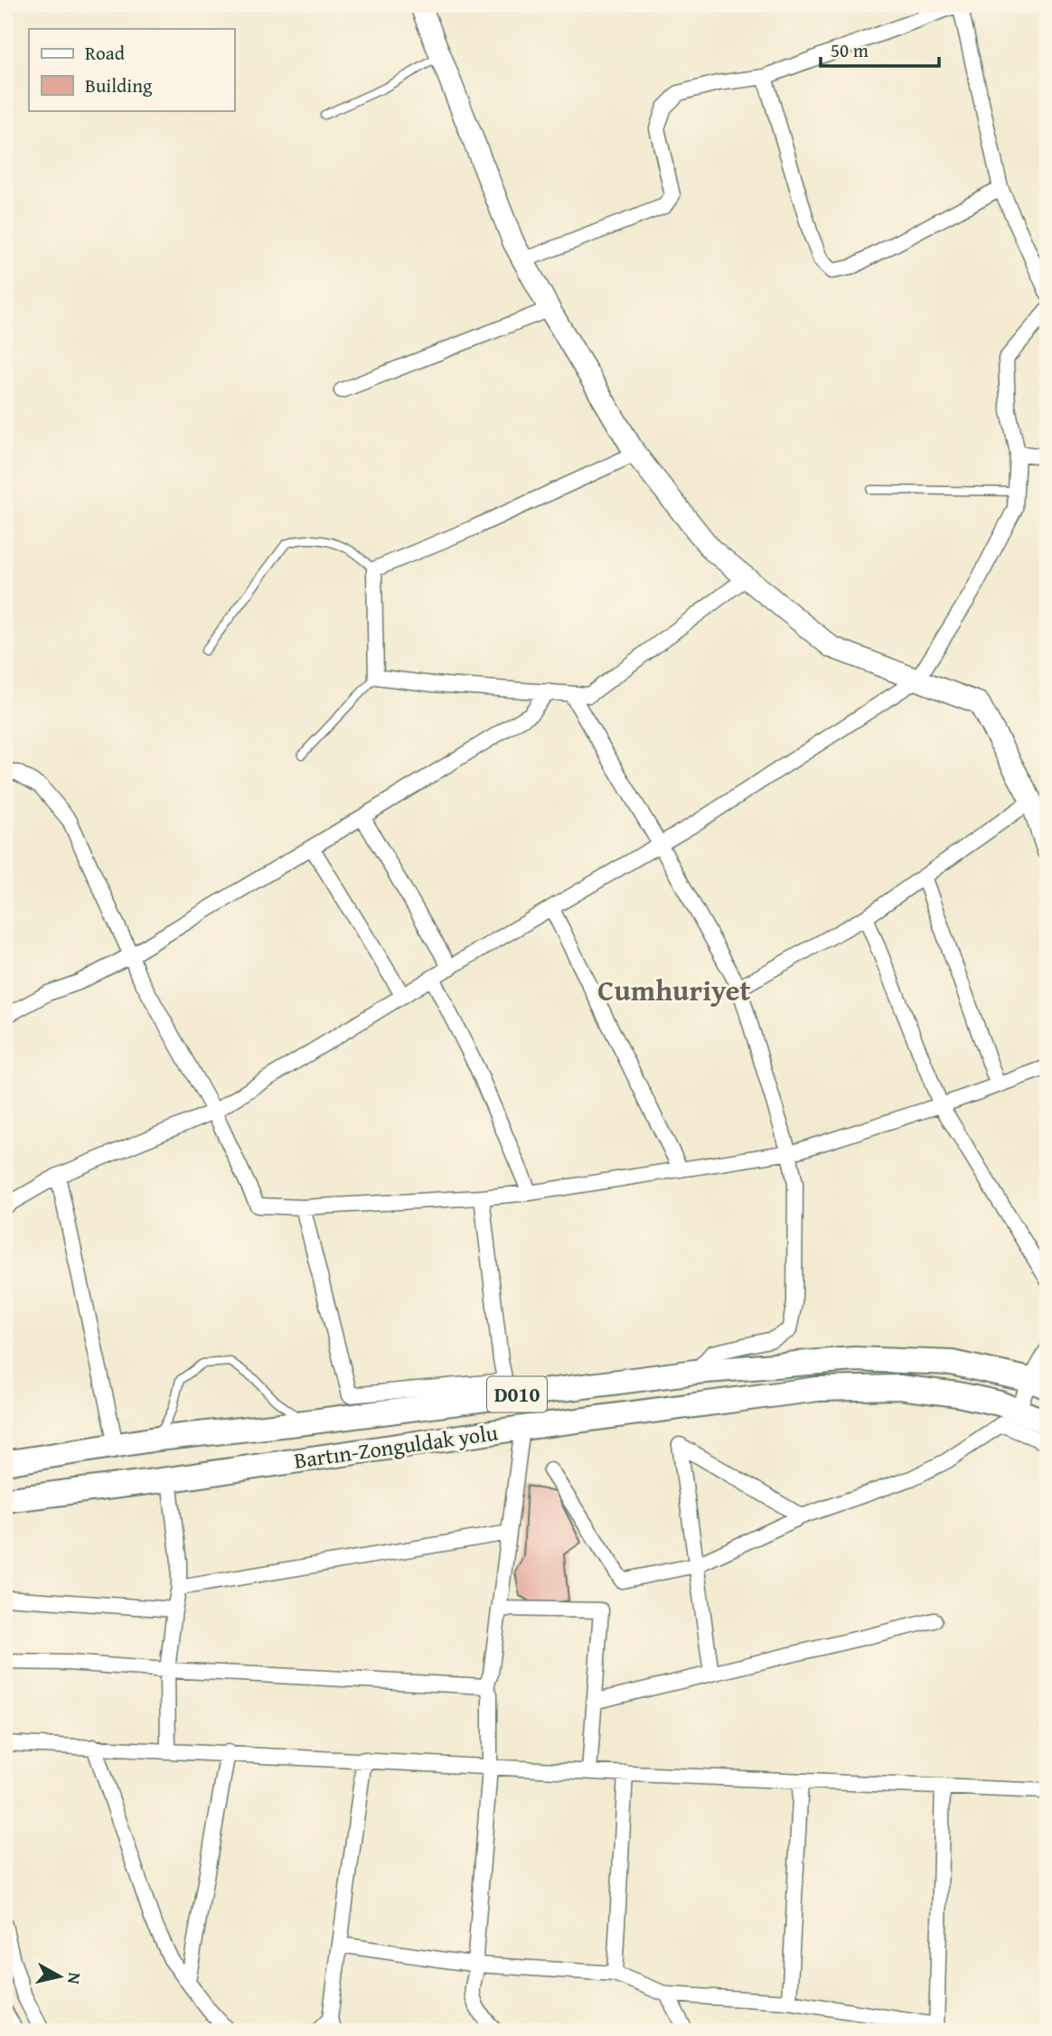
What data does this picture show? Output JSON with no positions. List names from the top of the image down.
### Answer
{
  "streets": {
    "highway": ["D010", "Bartın-Zonguldak yolu"]
  },
  "districts": ["Cumhuriyet"],
  "legend": ["Road", "Building"],
  "scale_bar": "50 m",
  "north": "right"
}
